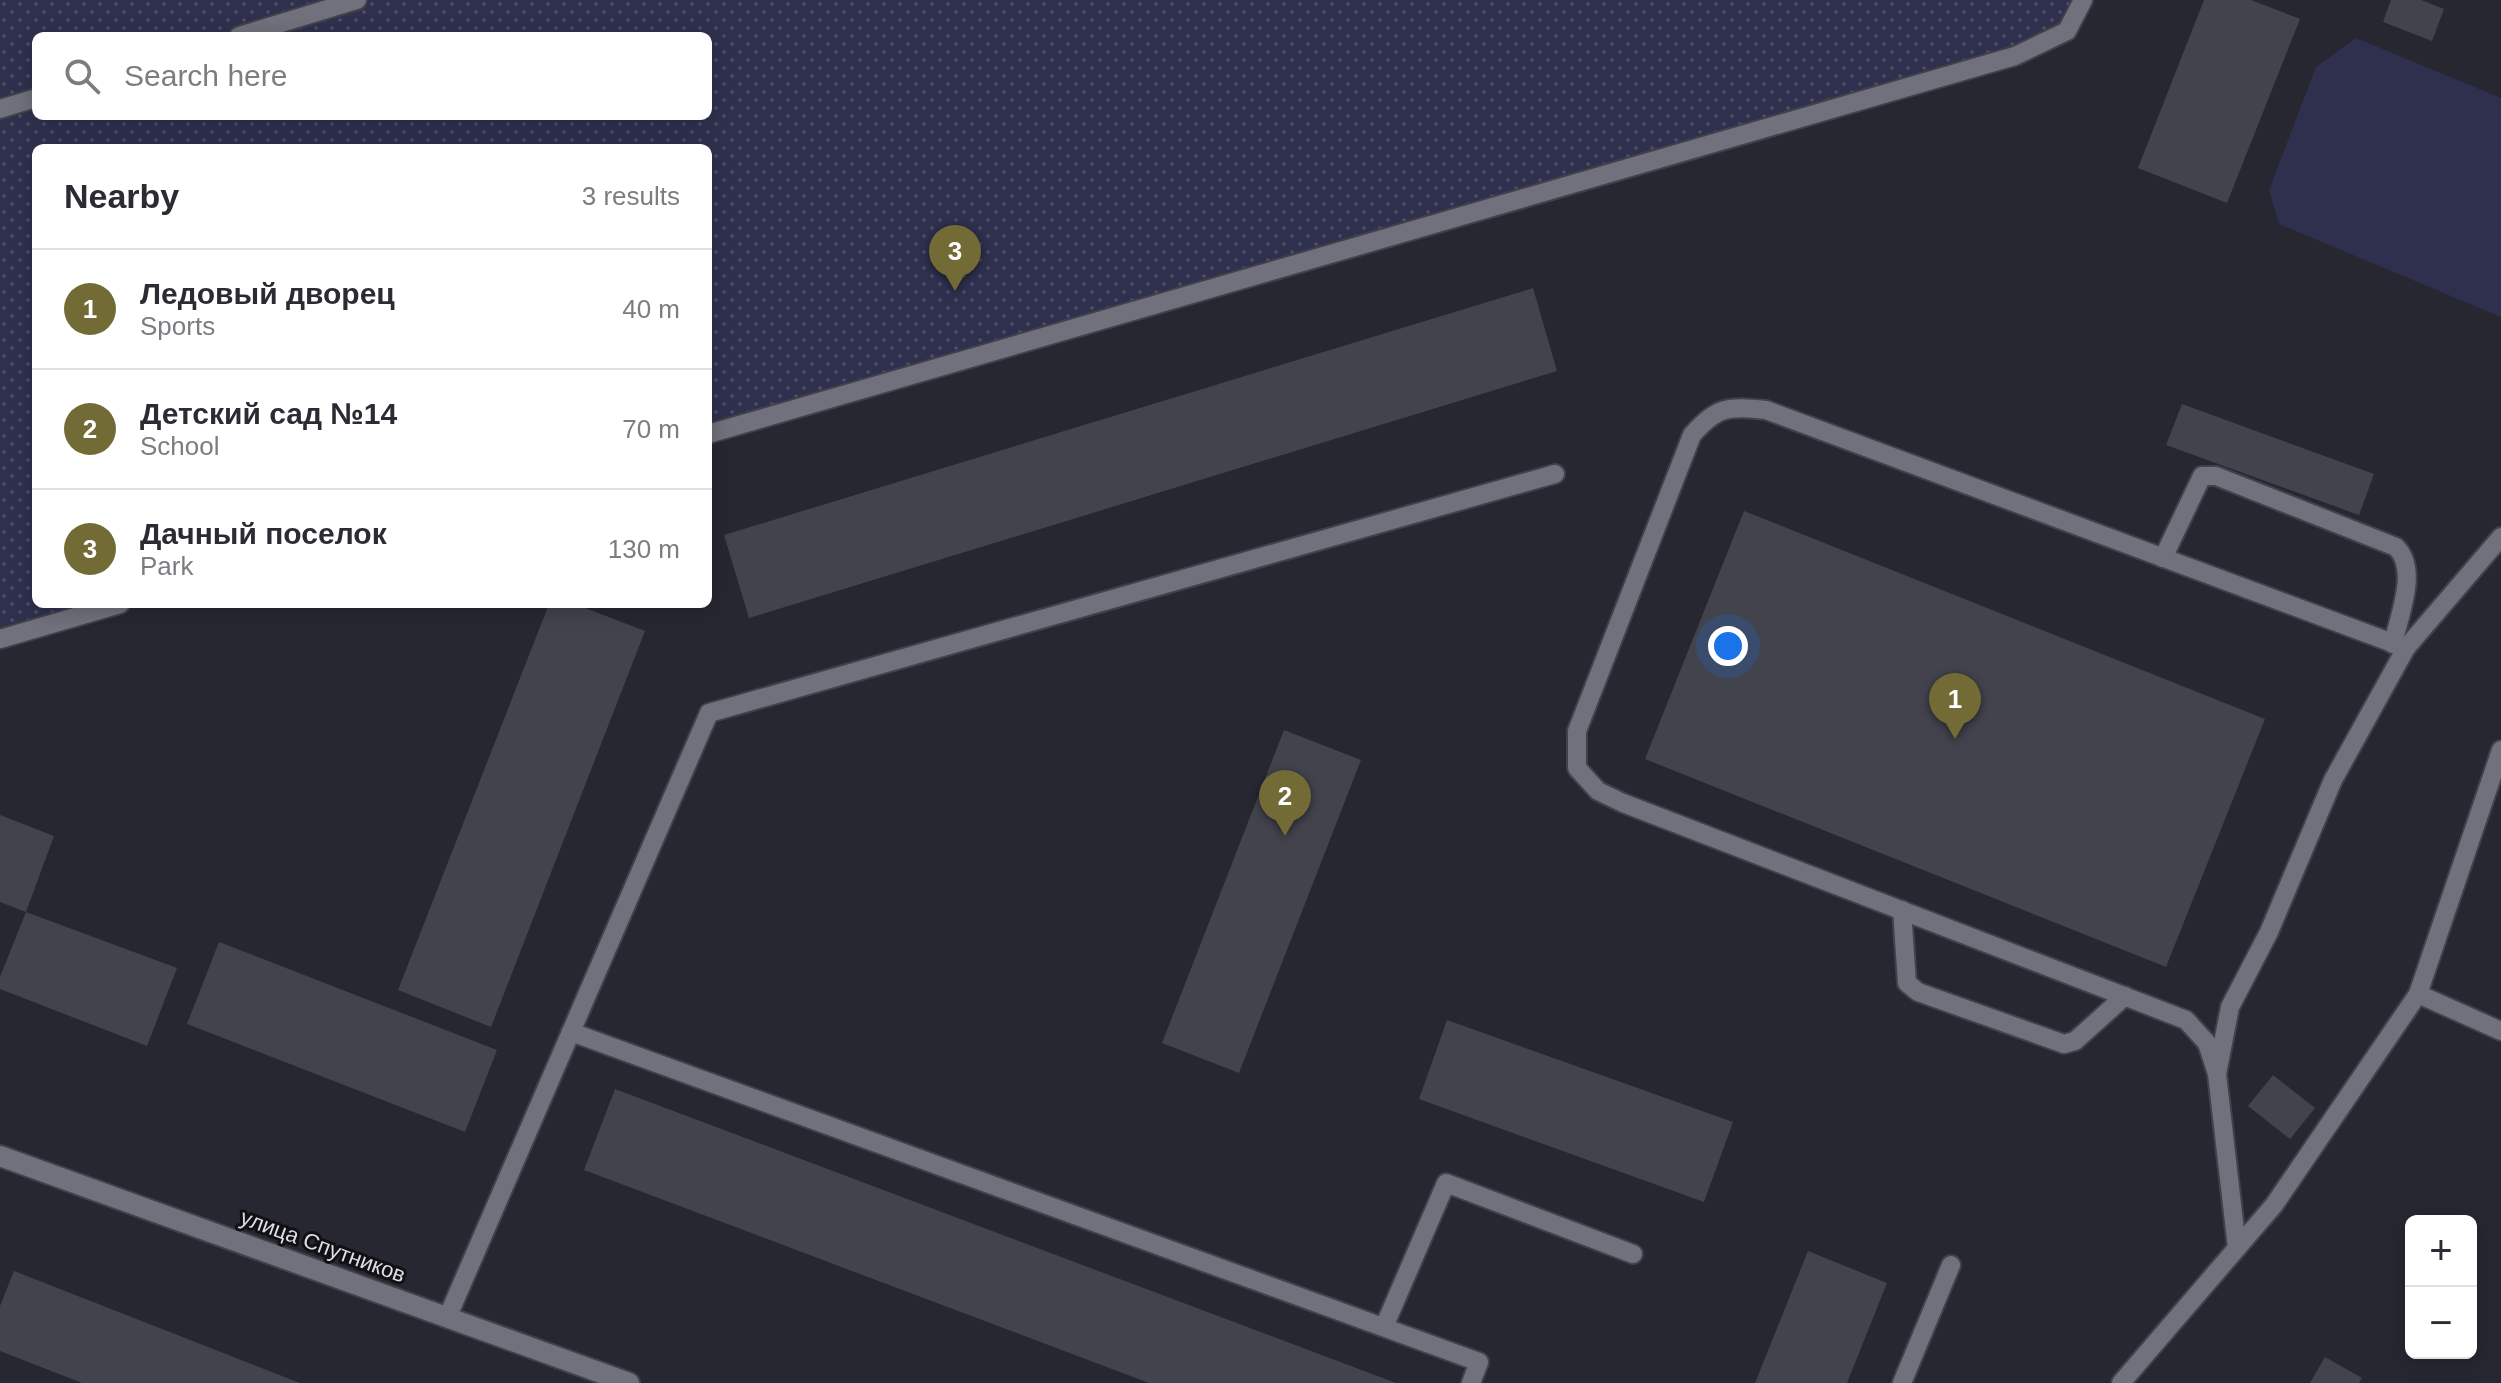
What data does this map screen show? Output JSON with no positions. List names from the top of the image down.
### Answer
{
  "streets": {
    "street": ["улица Спутников"]
  },
  "page": {
    "search": "Search here",
    "heading": ["Nearby", "3 results"],
    "pins": ["3", "1", "2"],
    "list": [
      {
        "mark": "1",
        "name": "Ледовый дворец",
        "note": "Sports",
        "value": "40 m"
      },
      {
        "mark": "2",
        "name": "Детский сад №14",
        "note": "School",
        "value": "70 m"
      },
      {
        "mark": "3",
        "name": "Дачный поселок",
        "note": "Park",
        "value": "130 m"
      }
    ],
    "map_buttons": ["+", "−"]
  }
}
